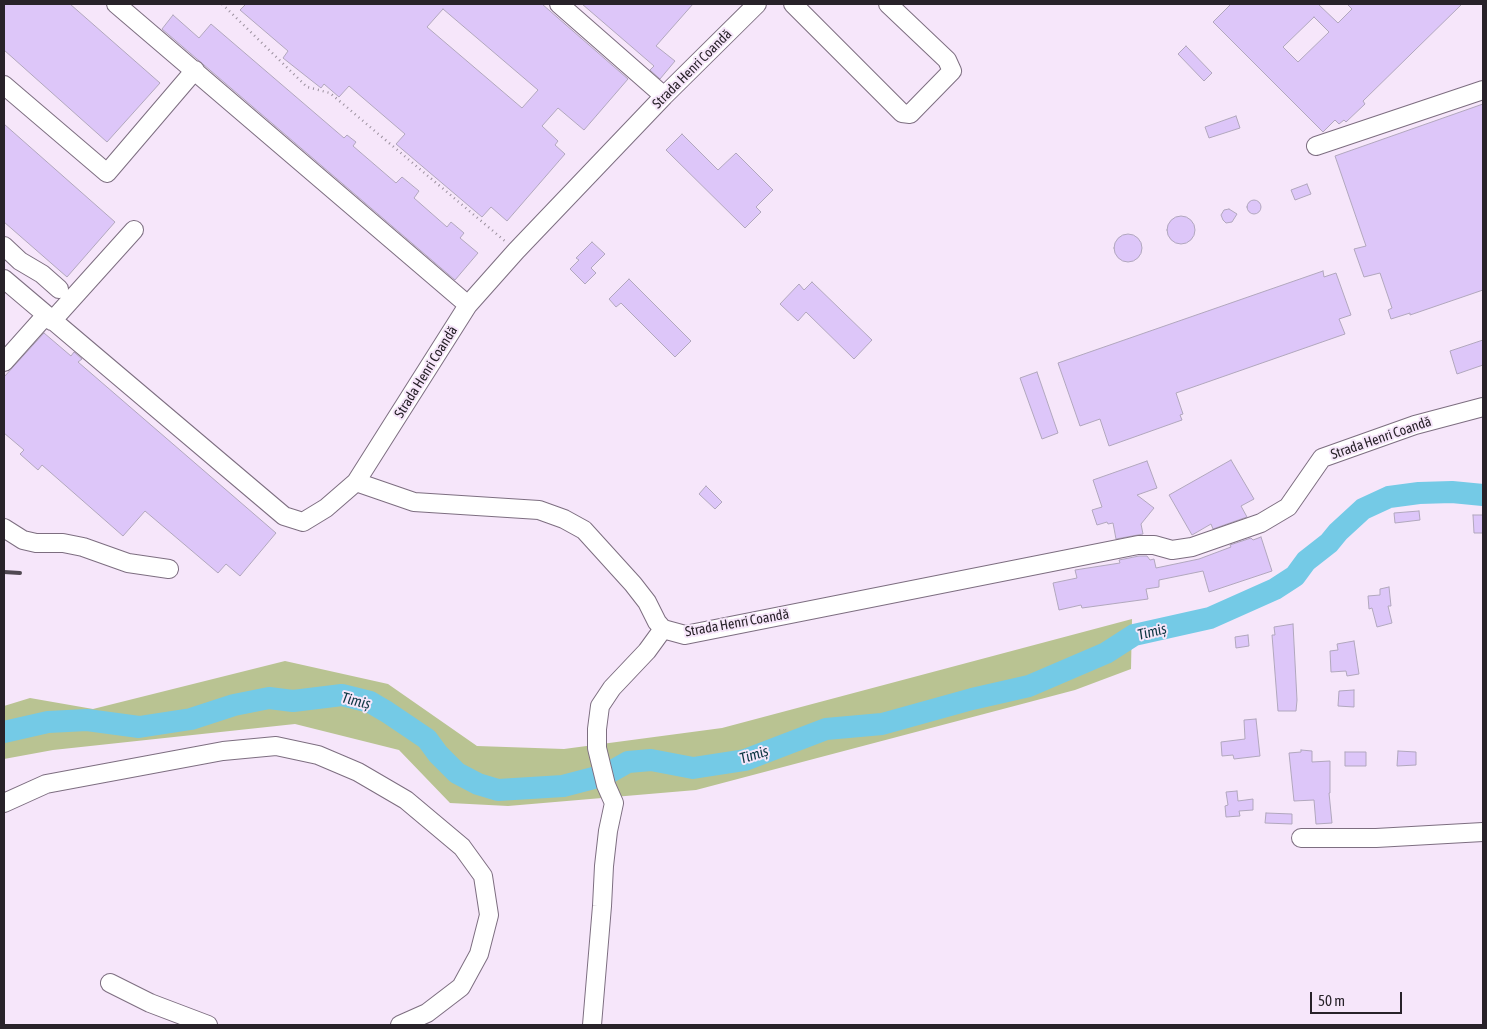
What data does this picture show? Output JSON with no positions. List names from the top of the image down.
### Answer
{
  "streets": {
    "street": ["Strada Henri Coandă"]
  },
  "water": ["Timiș"],
  "scale_bar": "50 m"
}
